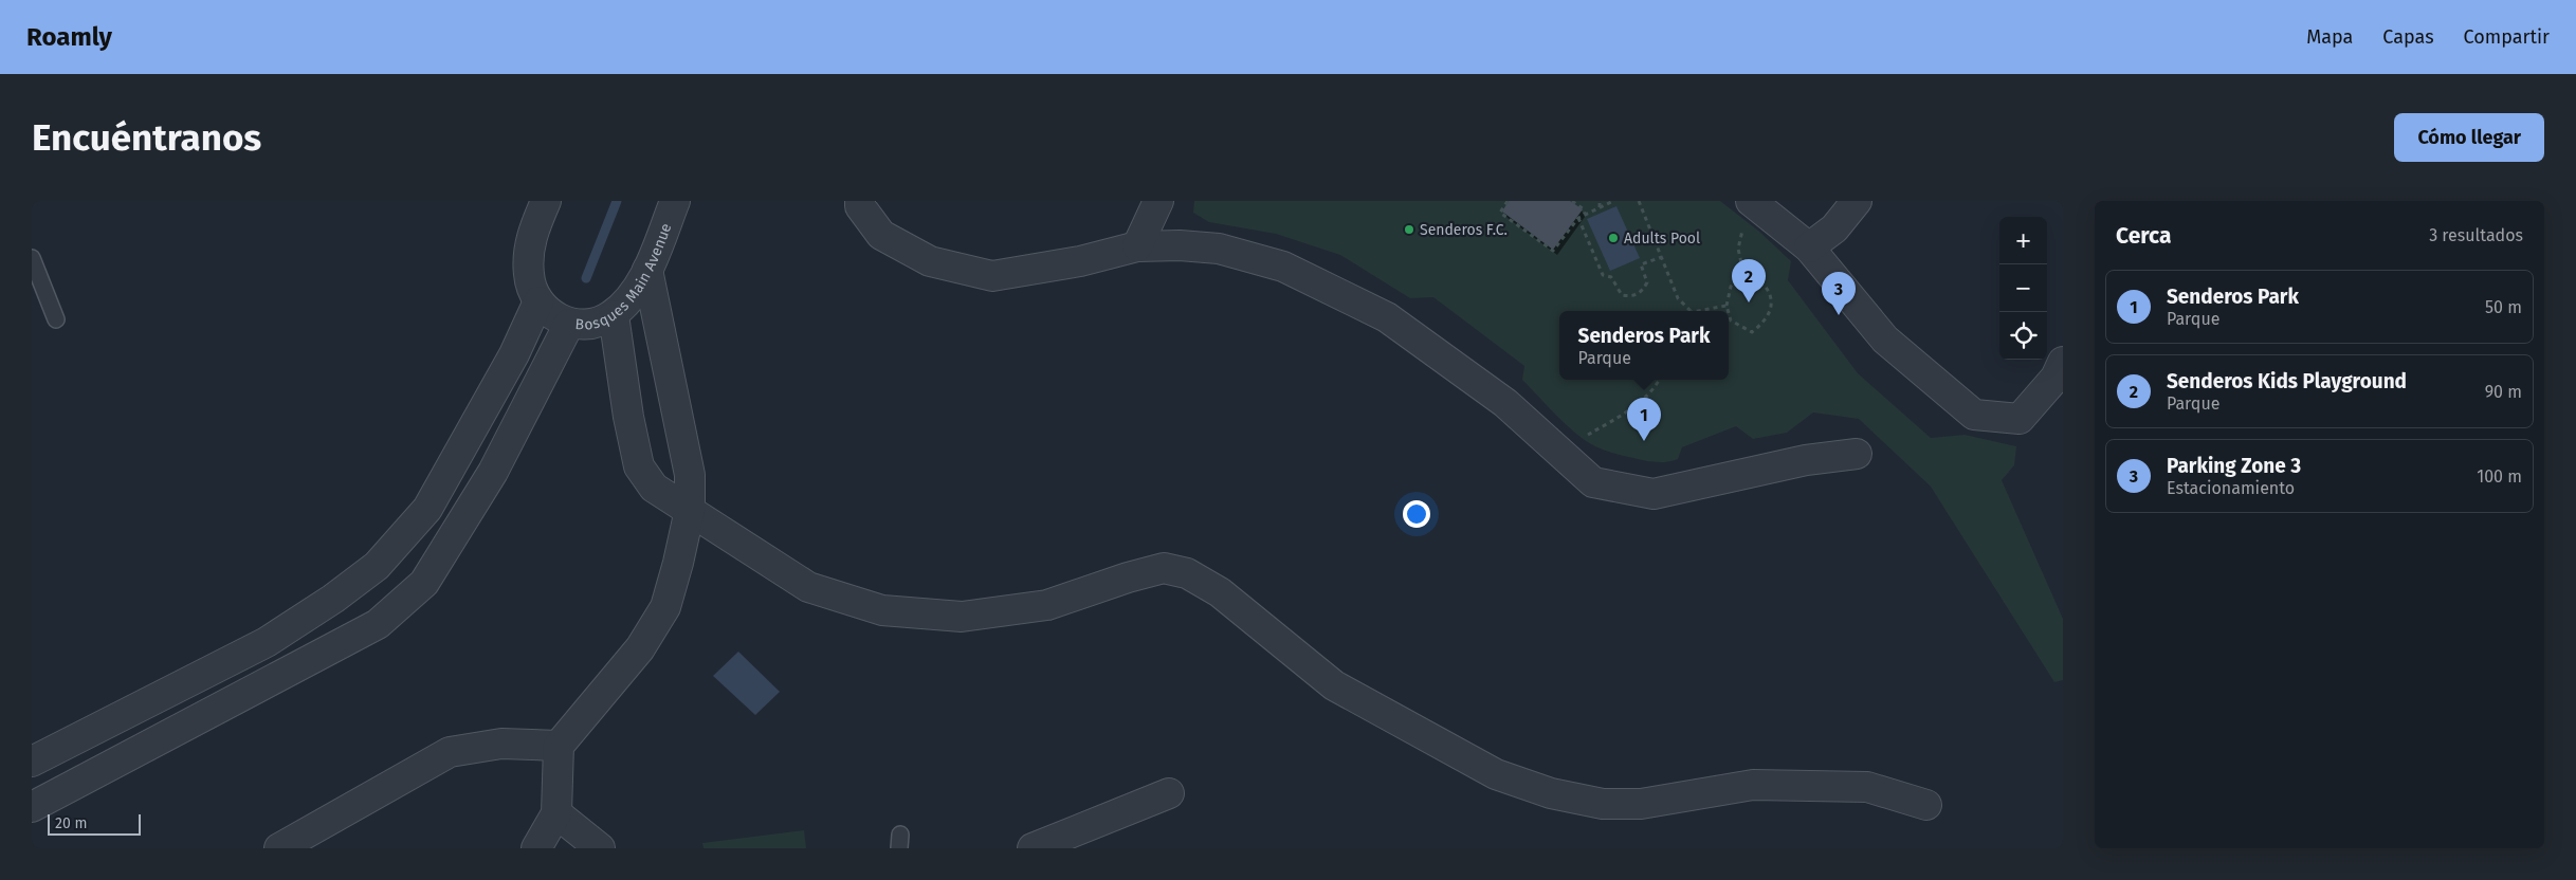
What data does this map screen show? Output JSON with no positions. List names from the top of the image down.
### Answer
{
  "streets": {
    "street": ["Bosques Main Avenue"]
  },
  "places": ["Senderos F.C.", "Adults Pool"],
  "scale_bar": "20 m",
  "page": {
    "header": "Roamly",
    "nav": ["Mapa", "Capas", "Compartir"],
    "buttons": "Cómo llegar",
    "title": "Encuéntranos",
    "heading": ["Cerca", "3 resultados"],
    "map_buttons": ["+", "−"],
    "pins": ["2", "3", "1"],
    "list": [
      {
        "mark": "1",
        "name": "Senderos Park",
        "note": "Parque",
        "value": "50 m"
      },
      {
        "mark": "2",
        "name": "Senderos Kids Playground",
        "note": "Parque",
        "value": "90 m"
      },
      {
        "mark": "3",
        "name": "Parking Zone 3",
        "note": "Estacionamiento",
        "value": "100 m"
      }
    ],
    "popup": ["Senderos Park", "Parque"],
    "scale": "20 m"
  }
}
